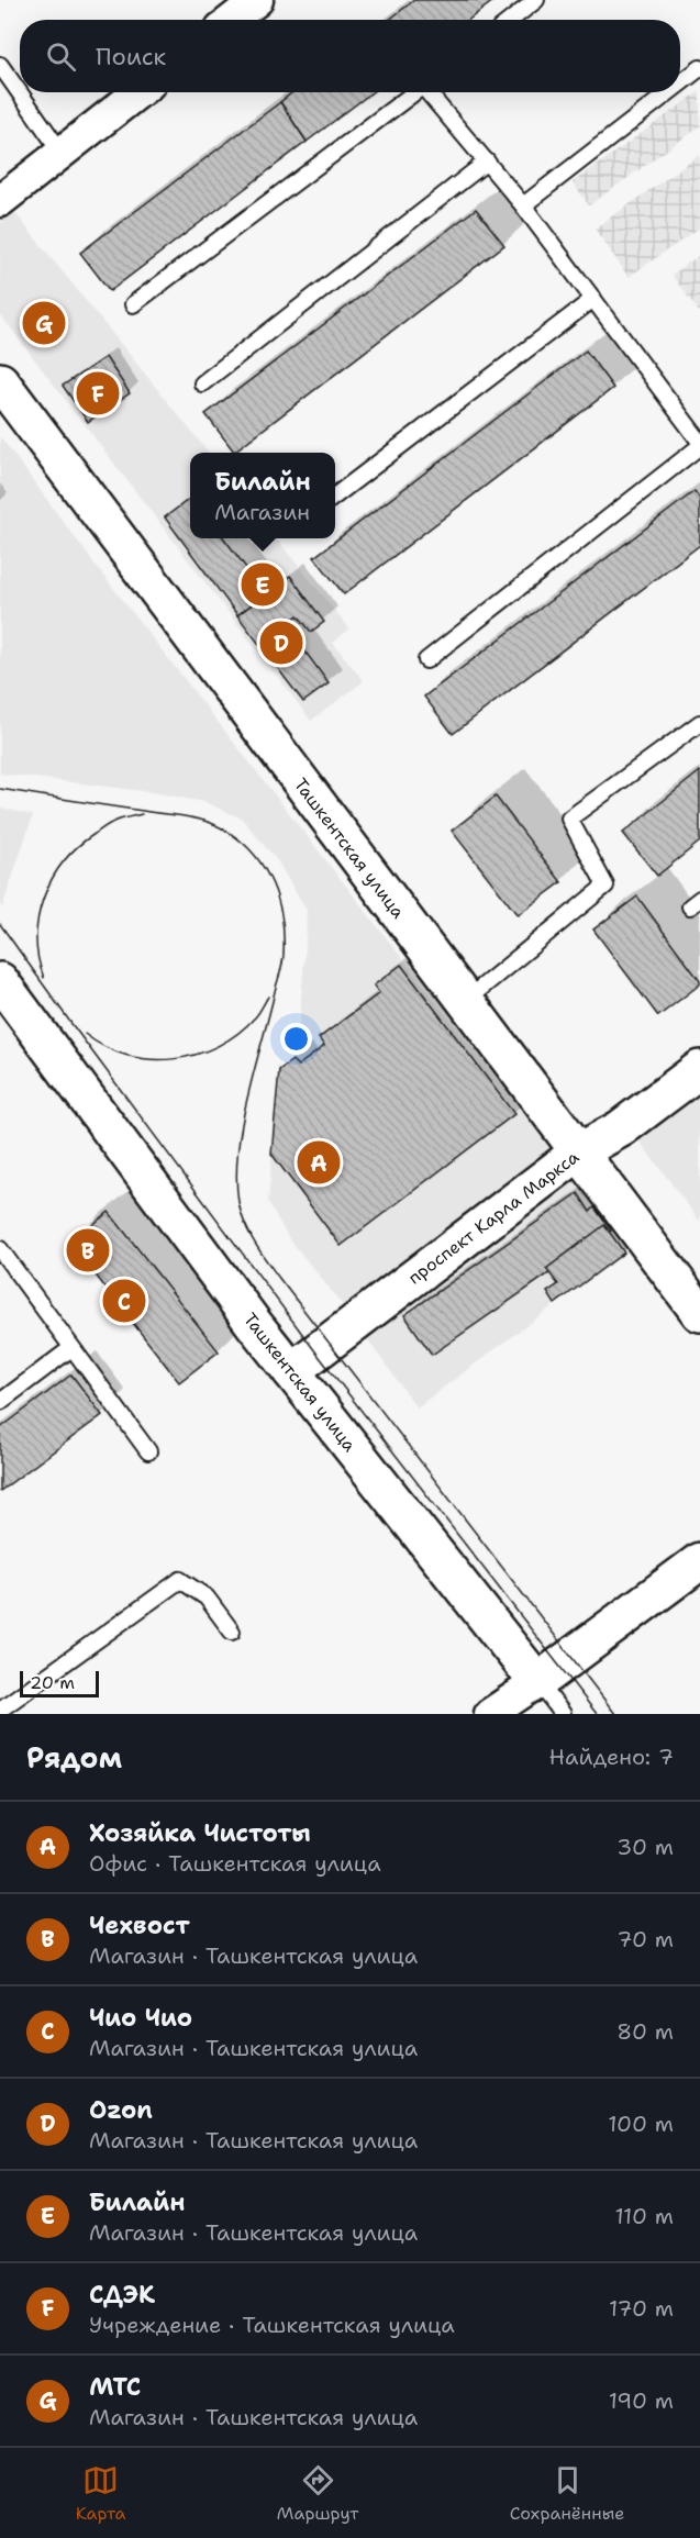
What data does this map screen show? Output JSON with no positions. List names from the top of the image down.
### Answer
{
  "streets": {
    "main road": ["Ташкентская улица", "проспект Карла Маркса"]
  },
  "crossings": [
    ["Ташкентская улица", "проспект Карла Маркса"]
  ],
  "scale_bar": "20 m",
  "page": {
    "search": "Поиск",
    "pins": [
      "G",
      "F",
      "E",
      "D",
      "A",
      "B",
      "C"
    ],
    "popup": ["Билайн", "Магазин"],
    "scale": "20 m",
    "heading": ["Рядом", "Найдено: 7"],
    "list": [
      {
        "mark": "A",
        "name": "Хозяйка Чистоты",
        "note": "Офис · Ташкентская улица",
        "value": "30 m"
      },
      {
        "mark": "B",
        "name": "Чехвост",
        "note": "Магазин · Ташкентская улица",
        "value": "70 m"
      },
      {
        "mark": "C",
        "name": "Чио Чио",
        "note": "Магазин · Ташкентская улица",
        "value": "80 m"
      },
      {
        "mark": "D",
        "name": "Ozon",
        "note": "Магазин · Ташкентская улица",
        "value": "100 m"
      },
      {
        "mark": "E",
        "name": "Билайн",
        "note": "Магазин · Ташкентская улица",
        "value": "110 m"
      },
      {
        "mark": "F",
        "name": "СДЭК",
        "note": "Учреждение · Ташкентская улица",
        "value": "170 m"
      },
      {
        "mark": "G",
        "name": "МТС",
        "note": "Магазин · Ташкентская улица",
        "value": "190 m"
      }
    ],
    "nav": ["Карта", "Маршрут", "Сохранённые"]
  }
}
